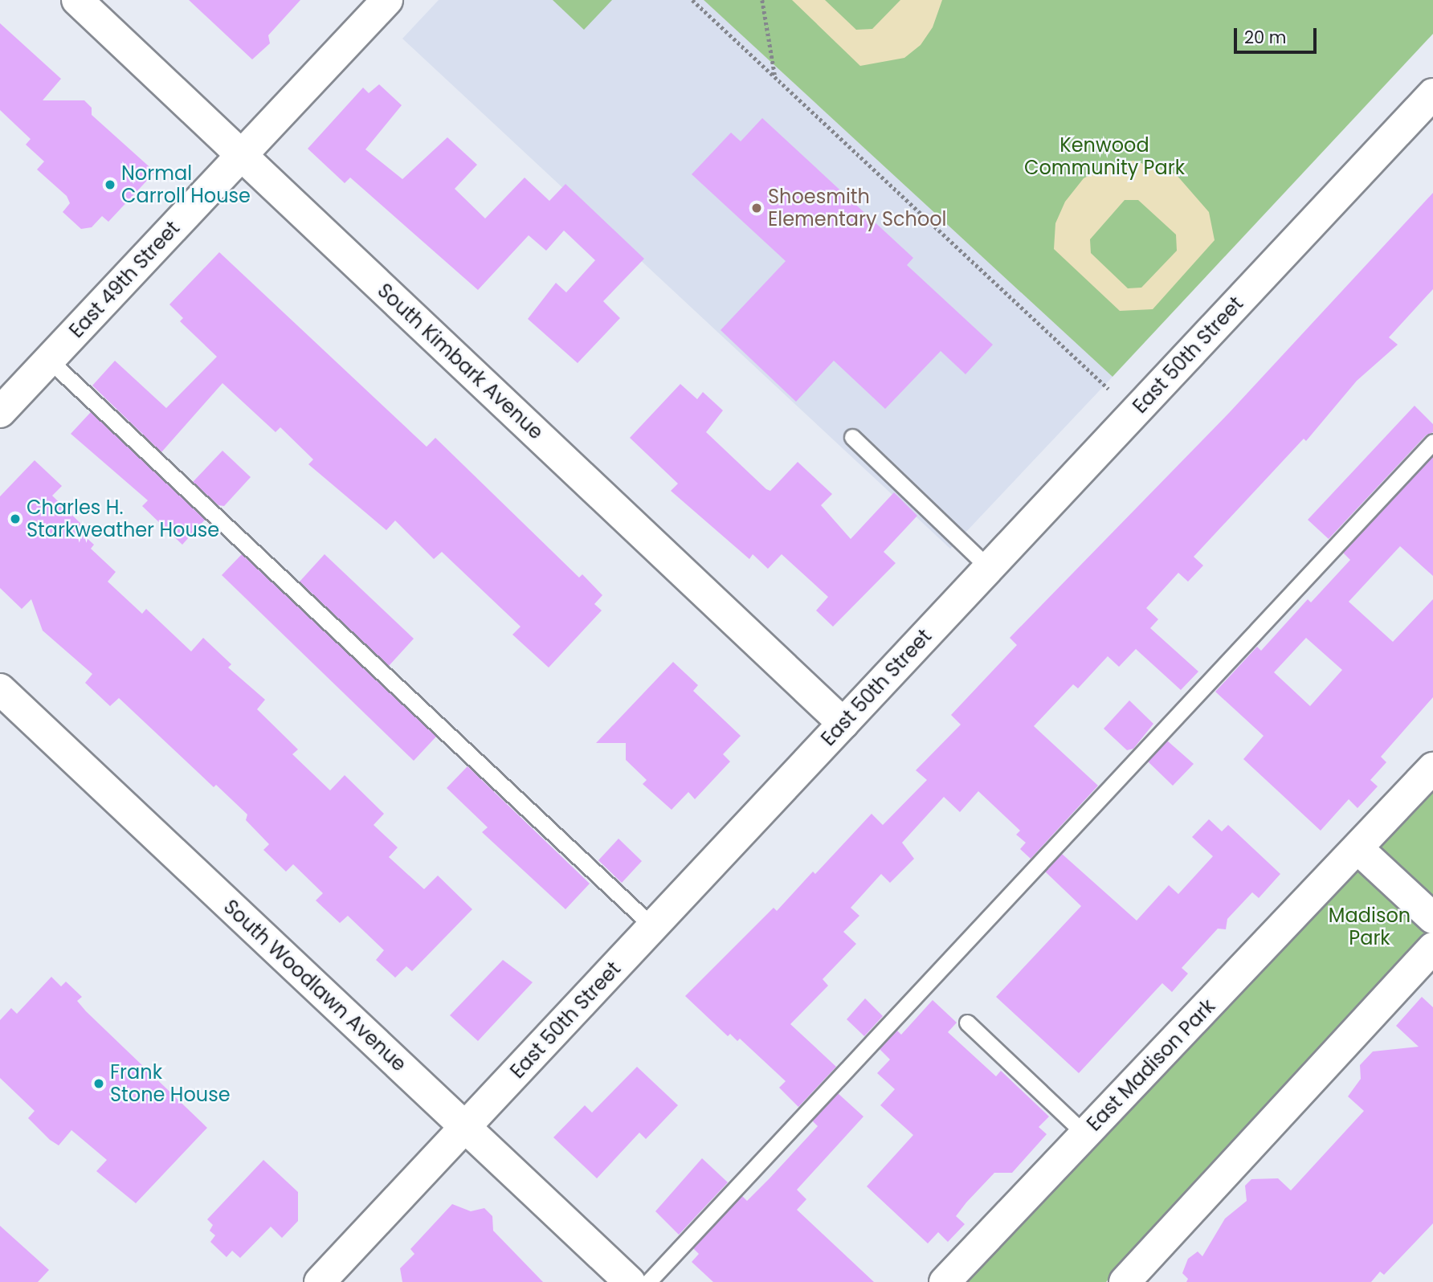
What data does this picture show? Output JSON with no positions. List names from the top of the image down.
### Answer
{
  "streets": {
    "street": [
      "East 49th Street",
      "East 50th Street",
      "South Kimbark Avenue",
      "South Woodlawn Avenue",
      "East Madison Park"
    ]
  },
  "crossings": [
    ["East 49th Street", "South Kimbark Avenue"],
    ["East 50th Street", "South Kimbark Avenue"],
    ["East 50th Street", "South Woodlawn Avenue"]
  ],
  "parks": ["Kenwood Community Park", "Madison Park"],
  "places": [
    "Normal Carroll House",
    "Shoesmith Elementary School",
    "Charles H. Starkweather House",
    "Frank Stone House"
  ],
  "scale_bar": "20 m"
}
